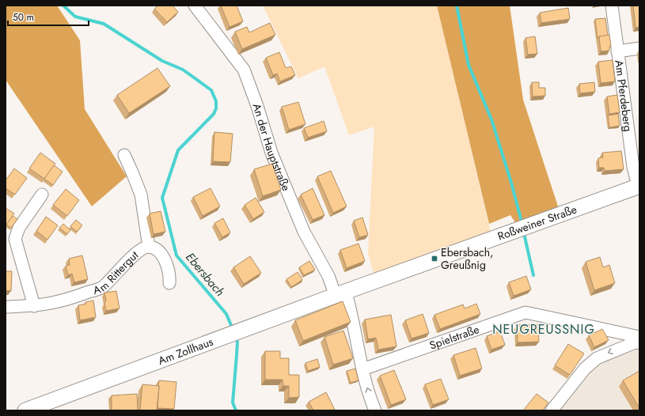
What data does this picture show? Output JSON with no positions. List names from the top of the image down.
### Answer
{
  "streets": {
    "main road": ["Roßweiner Straße", "Am Zollhaus"],
    "street": [
      "Am Pferdeberg",
      "An der Hauptstraße",
      "Am Rittergut",
      "Spielstraße"
    ]
  },
  "crossings": [
    ["Am Pferdeberg", "Roßweiner Straße"],
    ["An der Hauptstraße", "Roßweiner Straße"],
    ["An der Hauptstraße", "Spielstraße"],
    ["An der Hauptstraße", "Am Zollhaus"],
    ["Roßweiner Straße", "Am Zollhaus"]
  ],
  "districts": ["NEUGREUSSNIG"],
  "water": ["Ebersbach"],
  "places": {
    "transit": ["Ebersbach, Greußnig"]
  },
  "scale_bar": "50 m"
}
